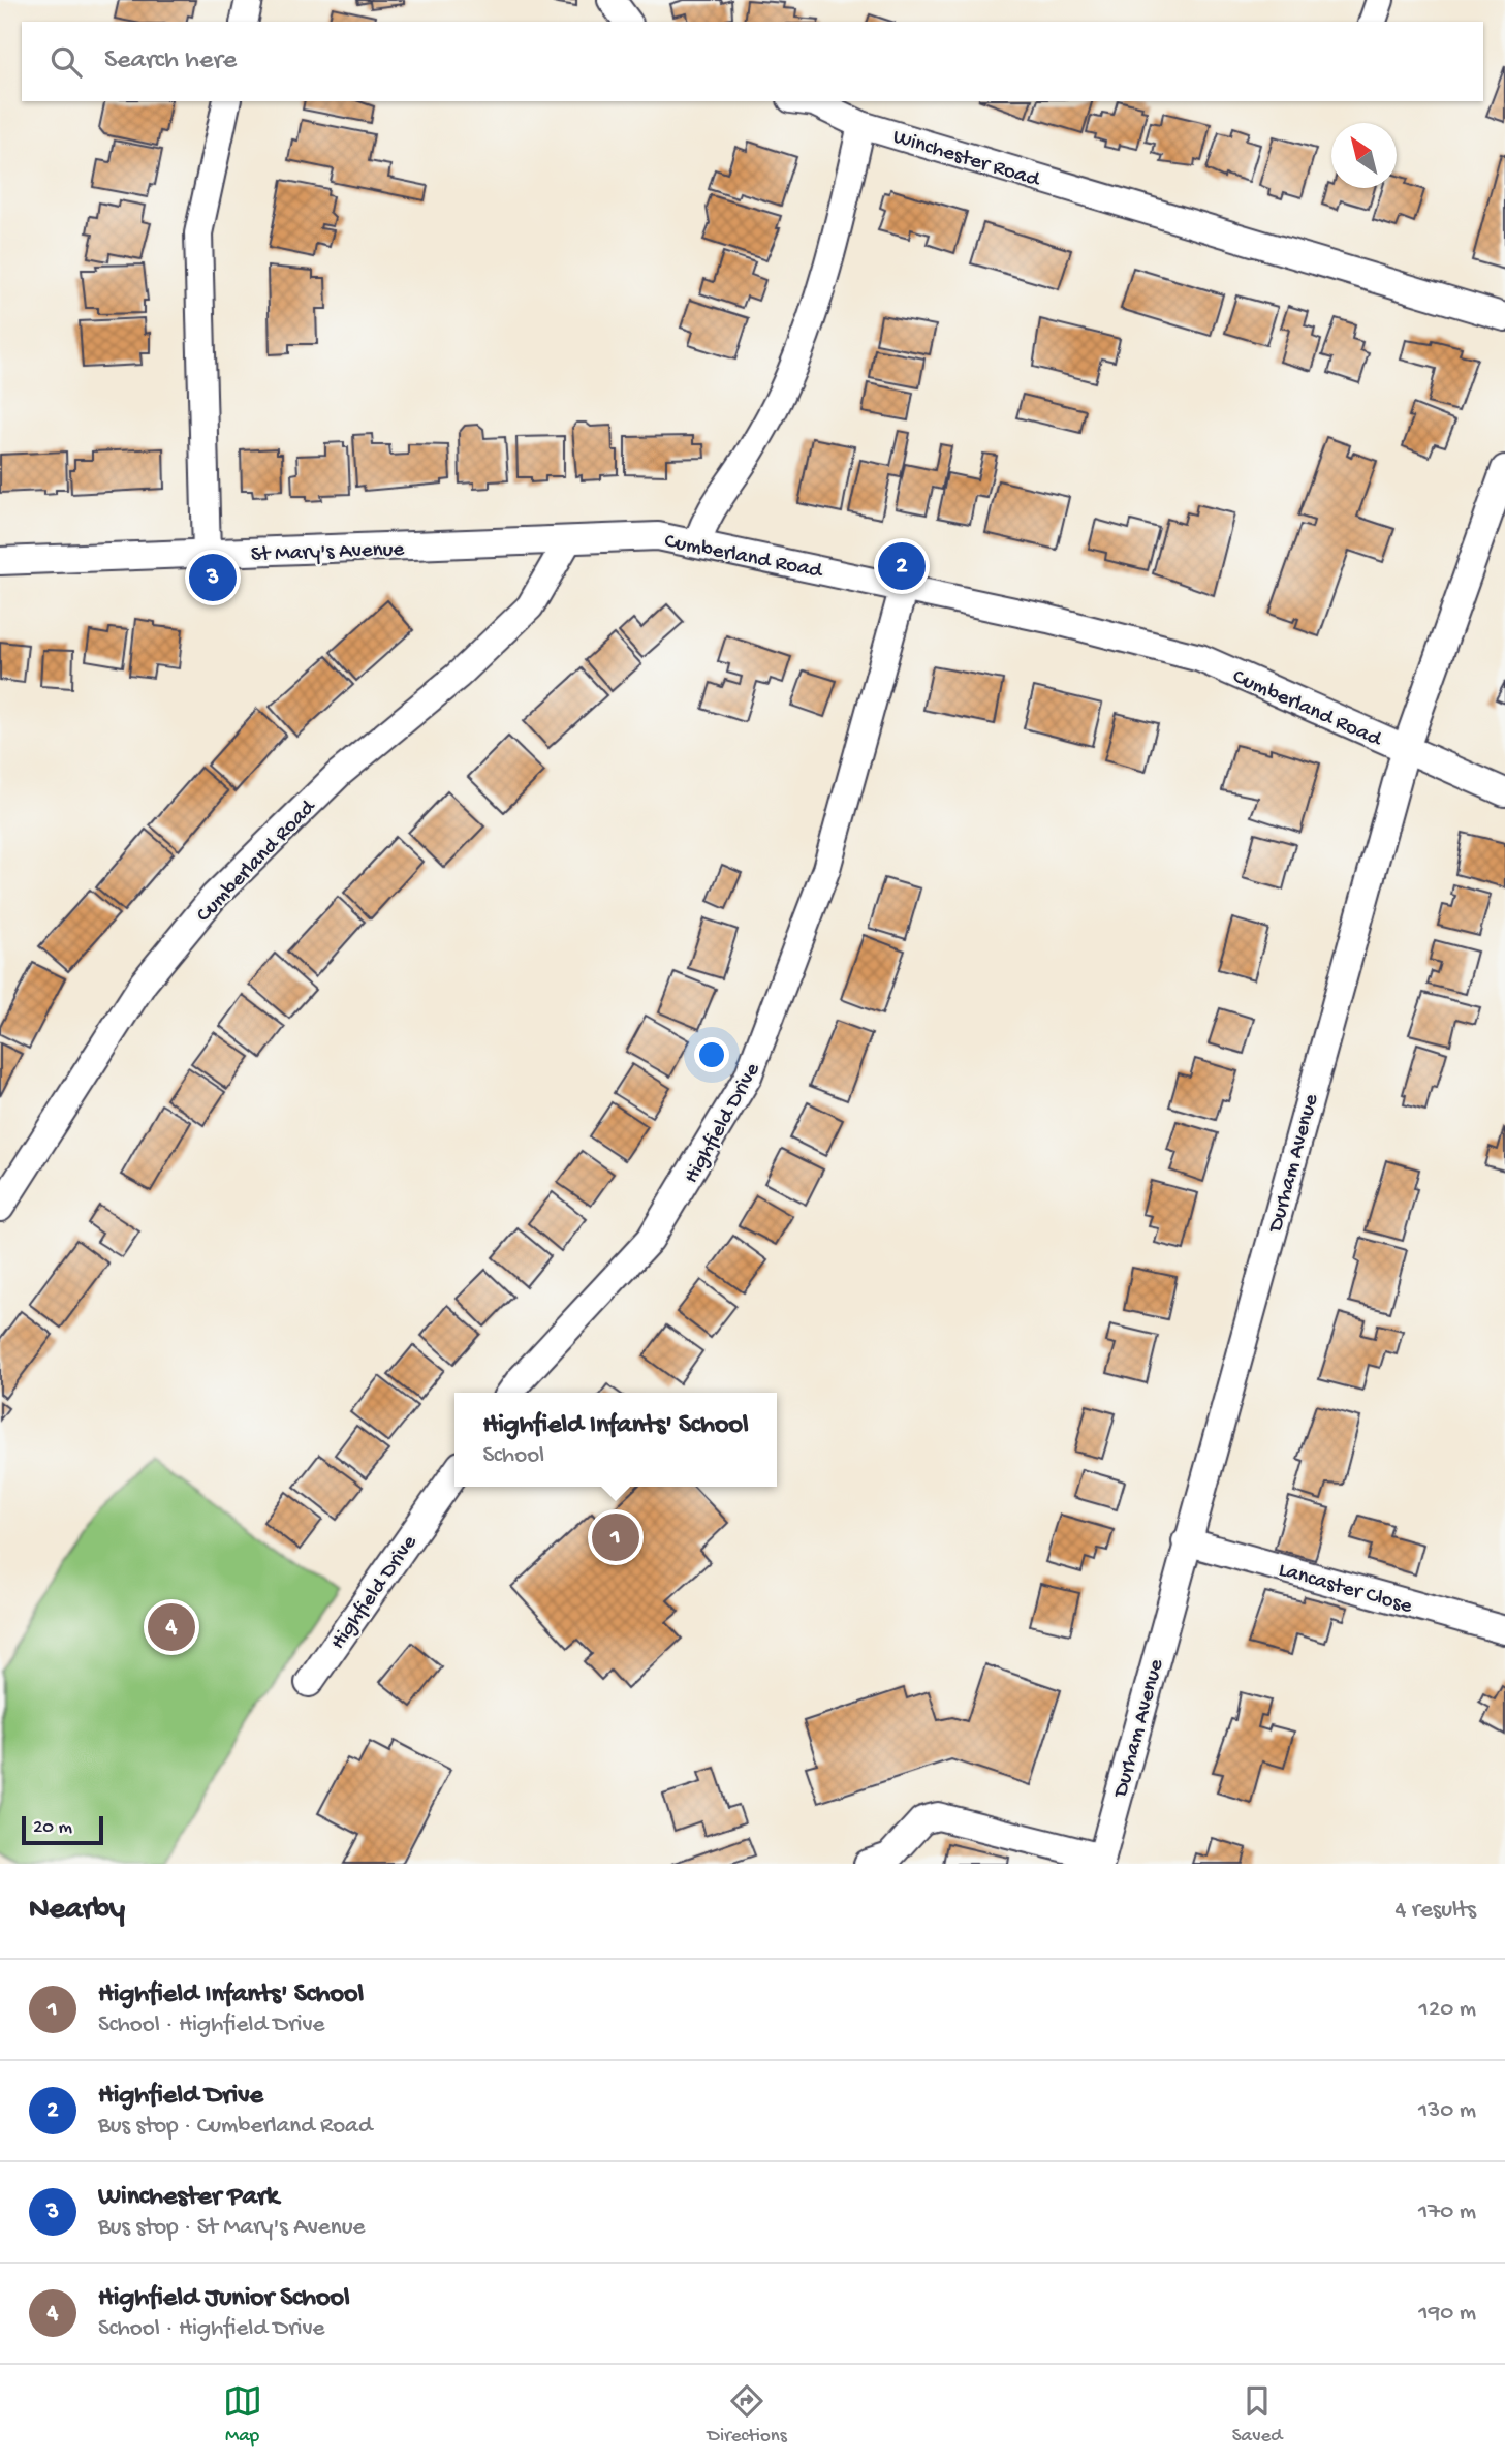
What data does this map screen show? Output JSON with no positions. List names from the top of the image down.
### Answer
{
  "streets": {
    "street": [
      "Winchester Road",
      "St Mary's Avenue",
      "Cumberland Road",
      "Highfield Drive",
      "Durham Avenue",
      "Lancaster Close"
    ]
  },
  "crossings": [
    ["St Mary's Avenue", "Cumberland Road"],
    ["Cumberland Road", "Highfield Drive"],
    ["Cumberland Road", "Durham Avenue"],
    ["Durham Avenue", "Lancaster Close"]
  ],
  "scale_bar": "20 m",
  "north": "top left",
  "page": {
    "search": "Search here",
    "pins": [
      "2",
      "3",
      "1",
      "4"
    ],
    "popup": ["Highfield Infants' School", "School"],
    "scale": "20 m",
    "heading": ["Nearby", "4 results"],
    "list": [
      {
        "mark": "1",
        "name": "Highfield Infants' School",
        "note": "School · Highfield Drive",
        "value": "120 m"
      },
      {
        "mark": "2",
        "name": "Highfield Drive",
        "note": "Bus stop · Cumberland Road",
        "value": "130 m"
      },
      {
        "mark": "3",
        "name": "Winchester Park",
        "note": "Bus stop · St Mary's Avenue",
        "value": "170 m"
      },
      {
        "mark": "4",
        "name": "Highfield Junior School",
        "note": "School · Highfield Drive",
        "value": "190 m"
      }
    ],
    "nav": ["Map", "Directions", "Saved"]
  }
}
